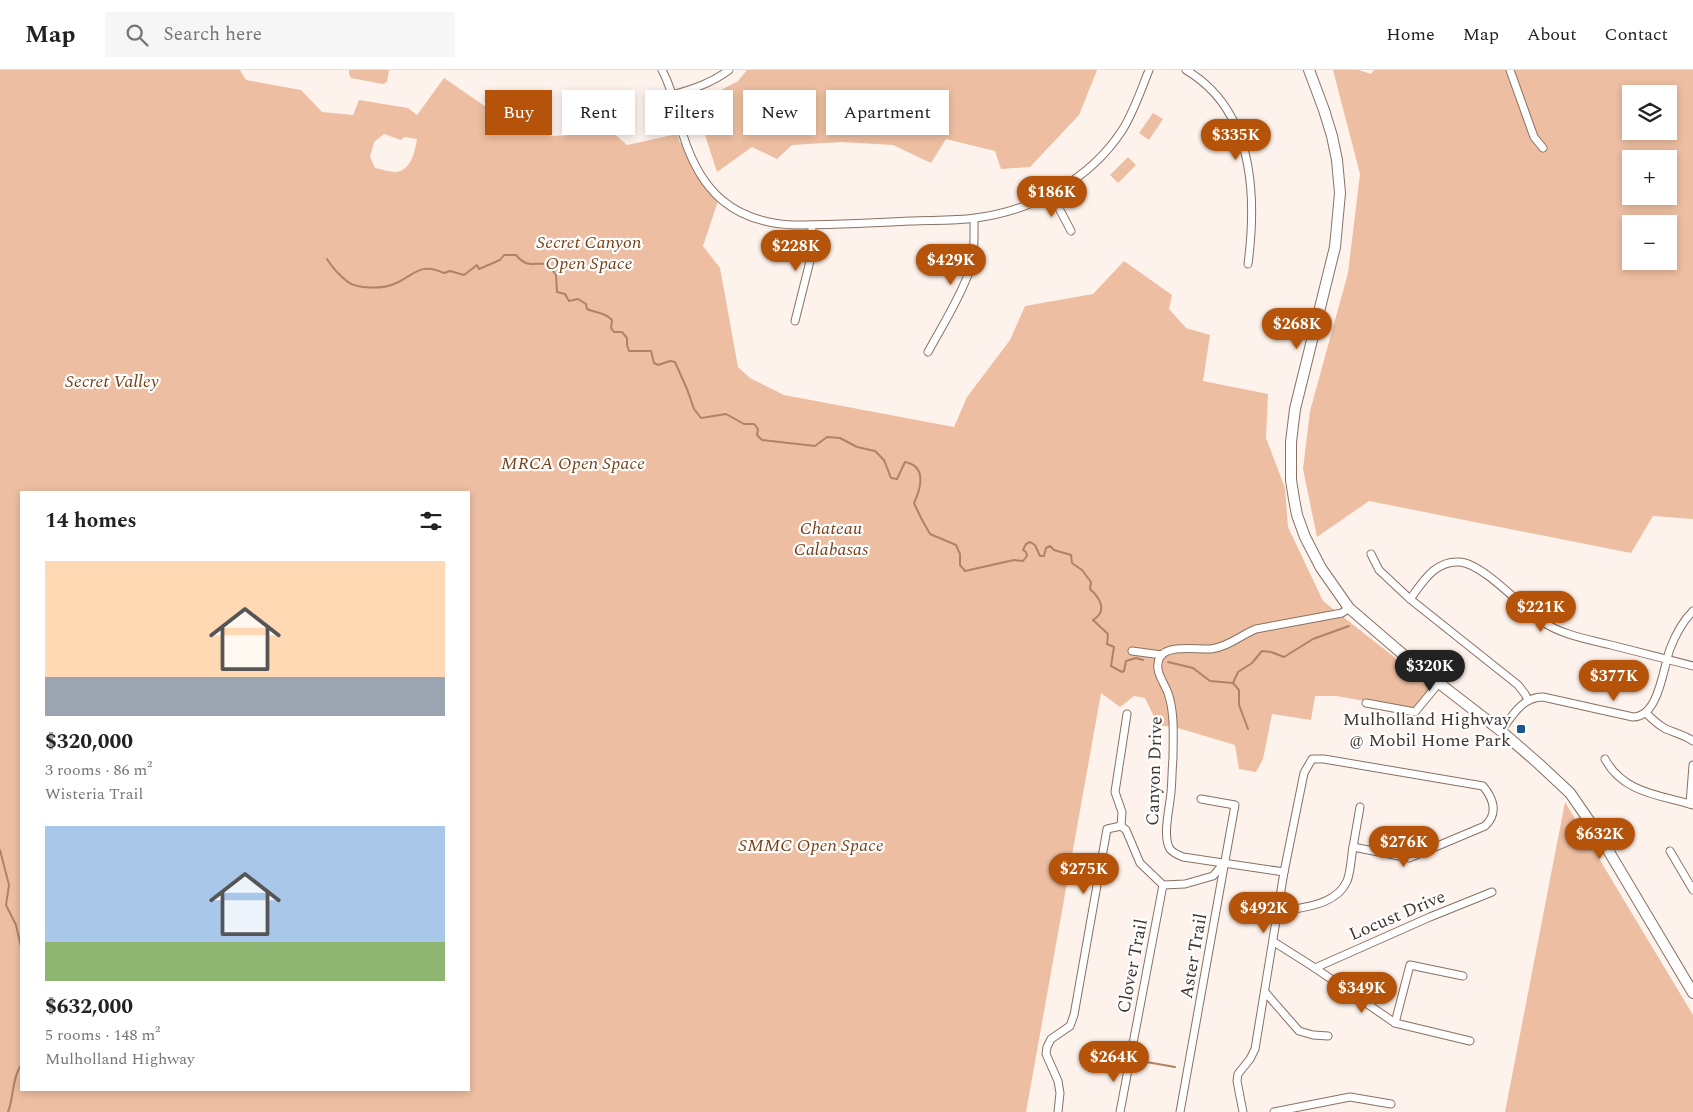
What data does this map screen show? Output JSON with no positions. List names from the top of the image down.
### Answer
{
  "streets": {
    "street": [
      "Canyon Drive",
      "Locust Drive",
      "Aster Trail",
      "Clover Trail"
    ]
  },
  "crossings": [
    ["Canyon Drive", "Aster Trail"]
  ],
  "parks": [
    "Secret Canyon Open Space",
    "Secret Valley",
    "MRCA Open Space",
    "Chateau Calabasas",
    "SMMC Open Space"
  ],
  "places": {
    "transit": ["Mulholland Highway @ Mobil Home Park"]
  },
  "page": {
    "header": "Map",
    "search": "Search here",
    "nav": [
      "Home",
      "Map",
      "About",
      "Contact"
    ],
    "map_buttons": ["+", "−"],
    "chip": [
      "Buy",
      "Rent",
      "Filters",
      "New",
      "Apartment"
    ],
    "price": [
      "$335K",
      "$186K",
      "$228K",
      "$429K",
      "$268K",
      "$221K",
      "$320K",
      "$377K",
      "$632K",
      "$276K",
      "$275K",
      "$492K",
      "$349K",
      "$264K"
    ],
    "heading": "14 homes",
    "list": [
      {
        "name": "$320,000",
        "note": "3 rooms · 86 m² · Wisteria Trail"
      },
      {
        "name": "$632,000",
        "note": "5 rooms · 148 m² · Mulholland Highway"
      }
    ]
  }
}
